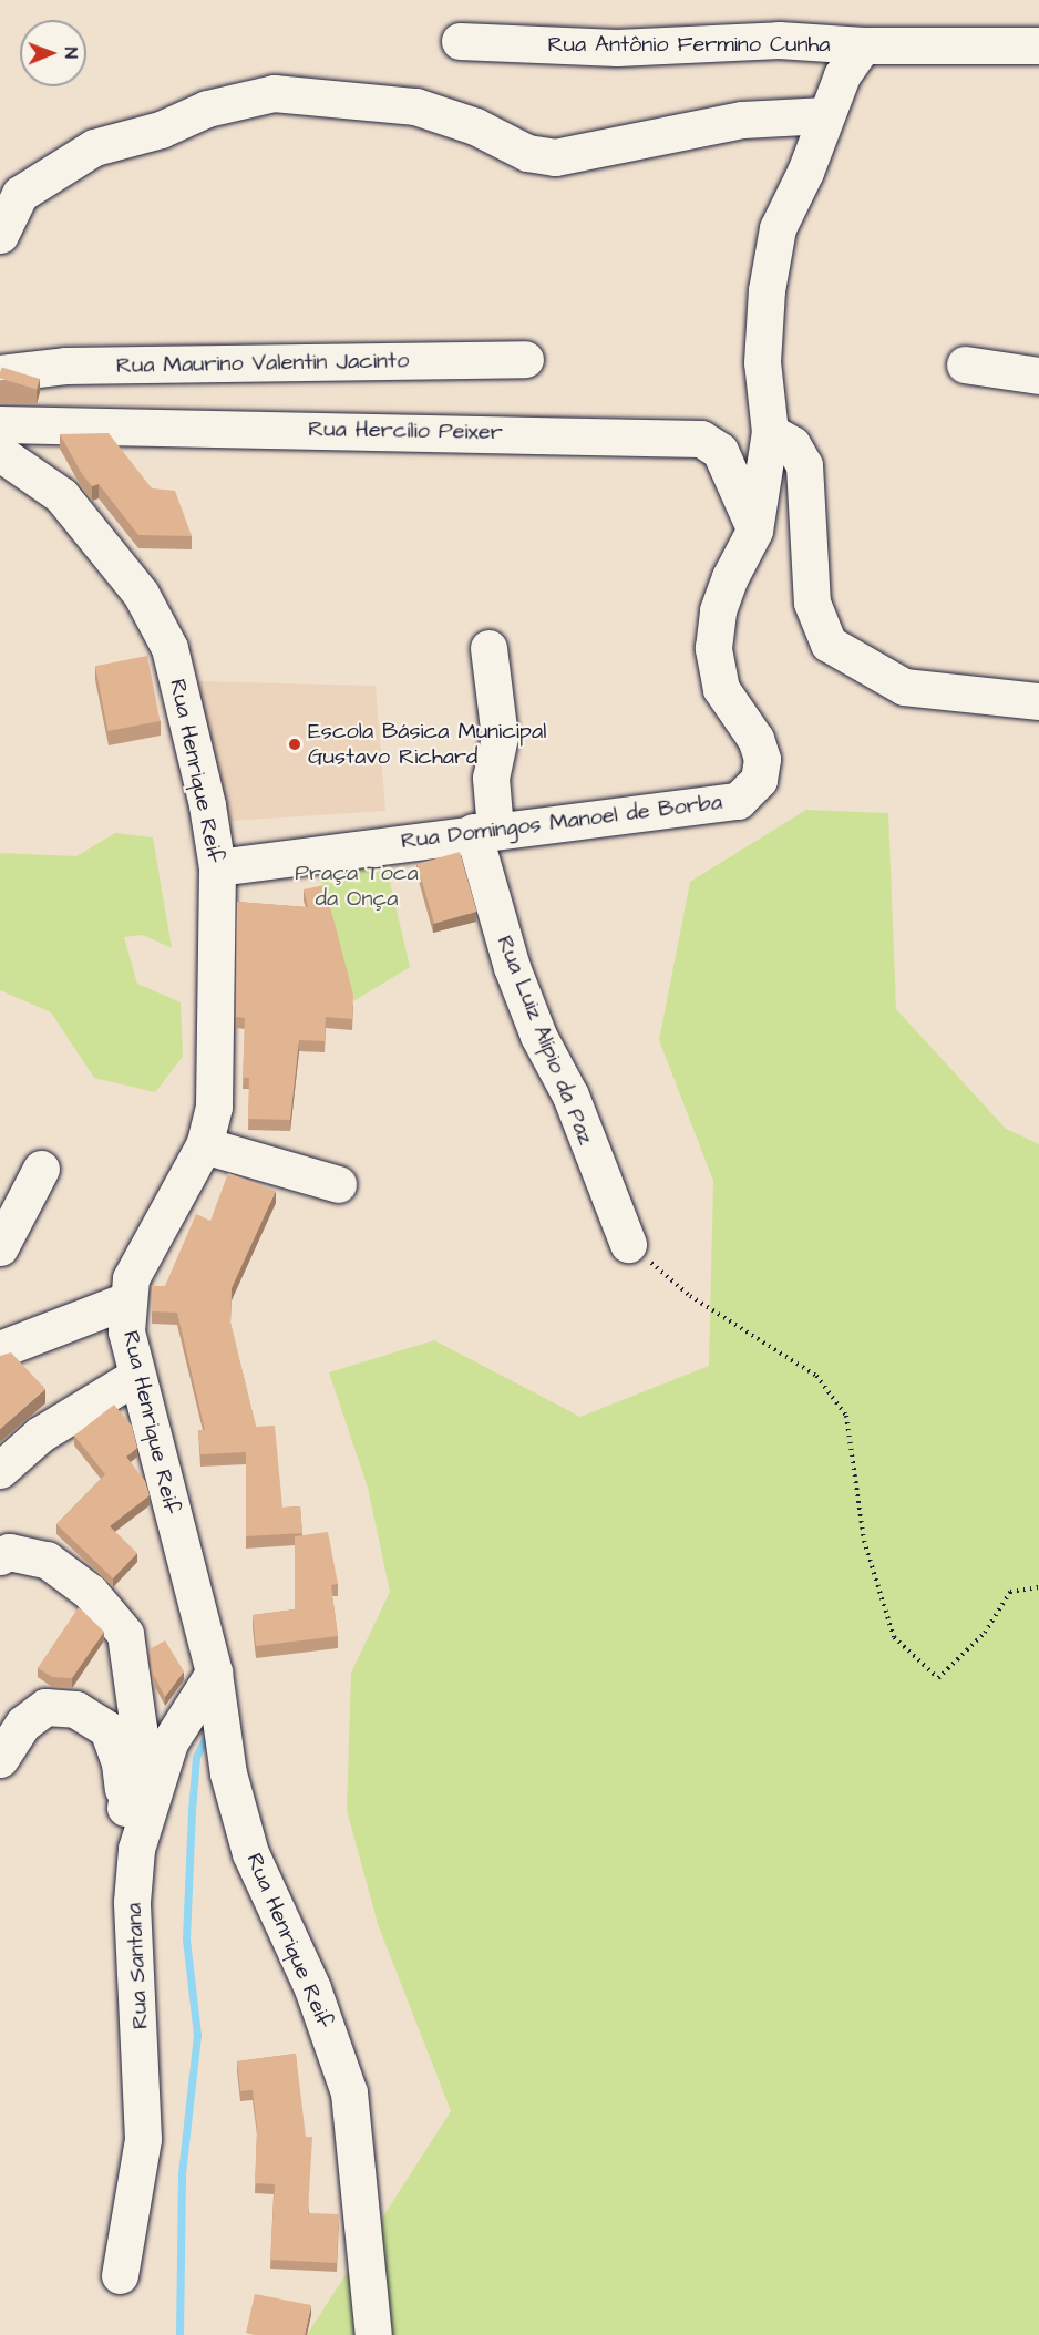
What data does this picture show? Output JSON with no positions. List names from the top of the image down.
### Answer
{
  "streets": {
    "street": [
      "Rua Antônio Fermino Cunha",
      "Rua Maurino Valentin Jacinto",
      "Rua Hercílio Peixer",
      "Rua Henrique Reif",
      "Rua Domingos Manoel de Borba",
      "Rua Luiz Alípio da Paz",
      "Rua Santana"
    ]
  },
  "crossings": [
    ["Rua Antônio Fermino Cunha", "Rua Domingos Manoel de Borba"],
    ["Rua Hercílio Peixer", "Rua Domingos Manoel de Borba"],
    ["Rua Henrique Reif", "Rua Domingos Manoel de Borba"],
    ["Rua Henrique Reif", "Rua Santana"],
    ["Rua Domingos Manoel de Borba", "Rua Luiz Alípio da Paz"]
  ],
  "parks": ["Praça Toca da Onça"],
  "places": ["Escola Básica Municipal Gustavo Richard"],
  "north": "right"
}
